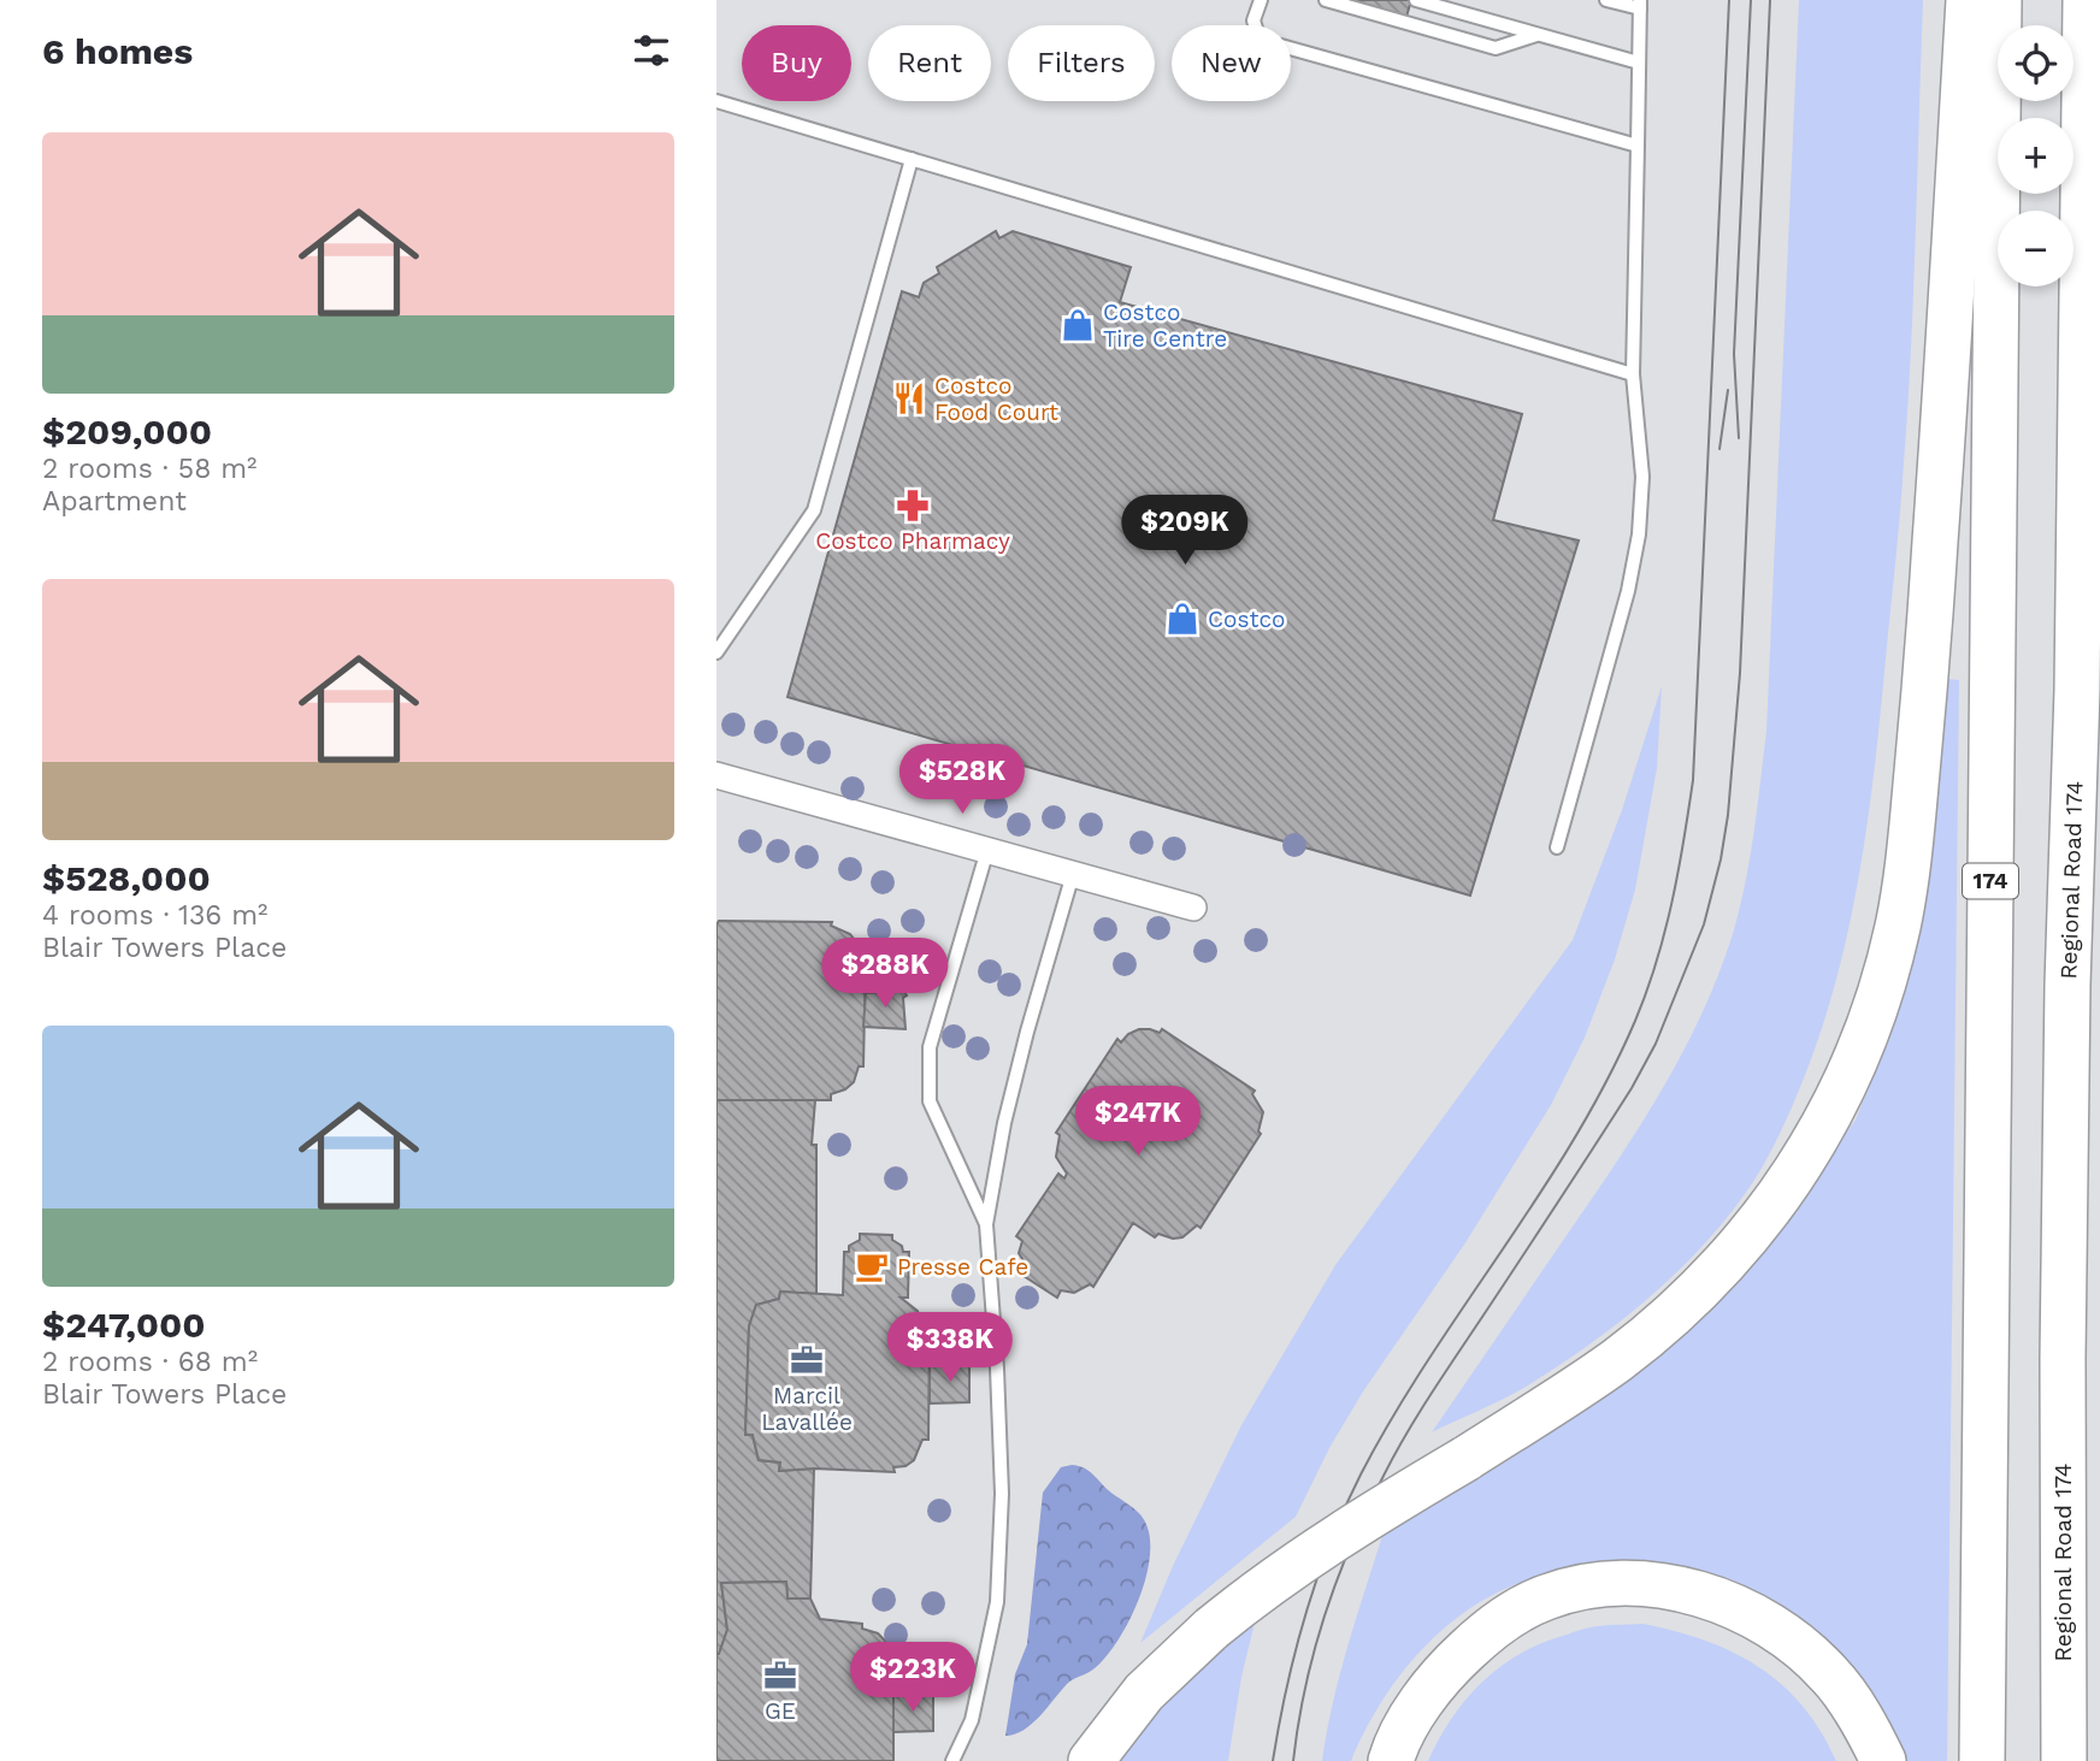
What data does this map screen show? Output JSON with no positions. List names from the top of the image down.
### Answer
{
  "streets": {
    "highway": ["Regional Road 174", "174"]
  },
  "places": {
    "shop": ["Costco Tire Centre", "Costco"],
    "restaurant": ["Costco Food Court"],
    "pharmacy": ["Costco Pharmacy"],
    "cafe": ["Presse Cafe"],
    "office": ["Marcil Lavallée", "GE"]
  },
  "page": {
    "heading": "6 homes",
    "map_buttons": ["+", "−"],
    "chip": [
      "Buy",
      "Rent",
      "Filters",
      "New"
    ],
    "list": [
      {
        "name": "$209,000",
        "note": "2 rooms · 58 m² · Apartment"
      },
      {
        "name": "$528,000",
        "note": "4 rooms · 136 m² · Blair Towers Place"
      },
      {
        "name": "$247,000",
        "note": "2 rooms · 68 m² · Blair Towers Place"
      }
    ],
    "price": [
      "$209K",
      "$528K",
      "$288K",
      "$247K",
      "$338K",
      "$223K"
    ]
  }
}
